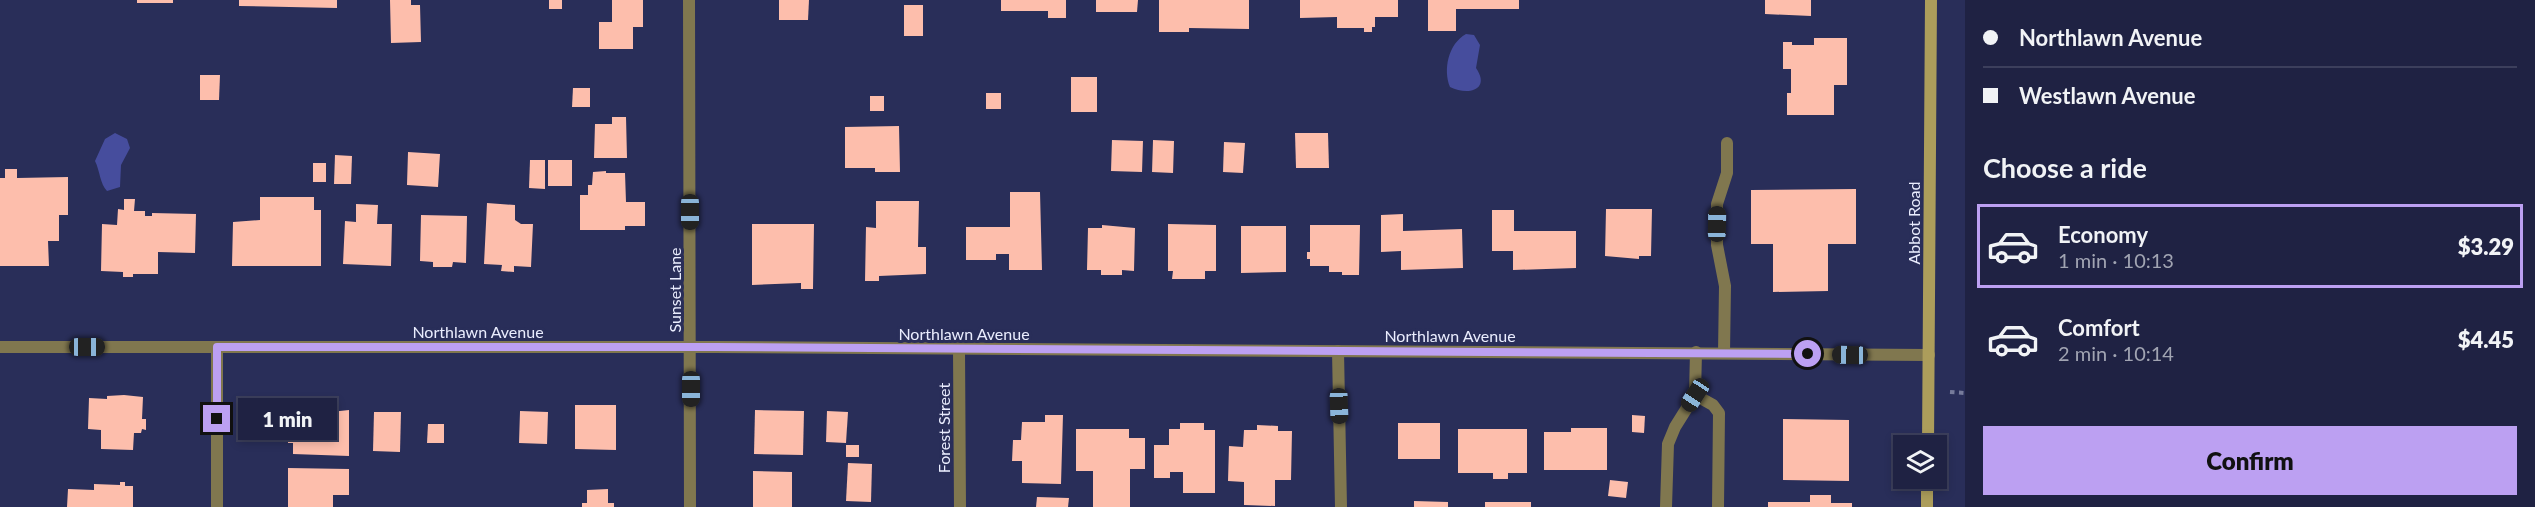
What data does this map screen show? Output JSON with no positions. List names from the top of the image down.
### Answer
{
  "streets": {
    "main road": ["Abbot Road"],
    "street": ["Sunset Lane", "Northlawn Avenue", "Forest Street"]
  },
  "crossings": [
    ["Abbot Road", "Northlawn Avenue"],
    ["Sunset Lane", "Northlawn Avenue"],
    ["Northlawn Avenue", "Forest Street"]
  ],
  "page": {
    "banner": ["Northlawn Avenue", "Westlawn Avenue"],
    "heading": "Choose a ride",
    "list": [
      {
        "name": "Economy",
        "note": "1 min · 10:13",
        "value": "$3.29"
      },
      {
        "name": "Comfort",
        "note": "2 min · 10:14",
        "value": "$4.45"
      }
    ],
    "bubble": "1 min",
    "buttons": "Confirm"
  }
}
